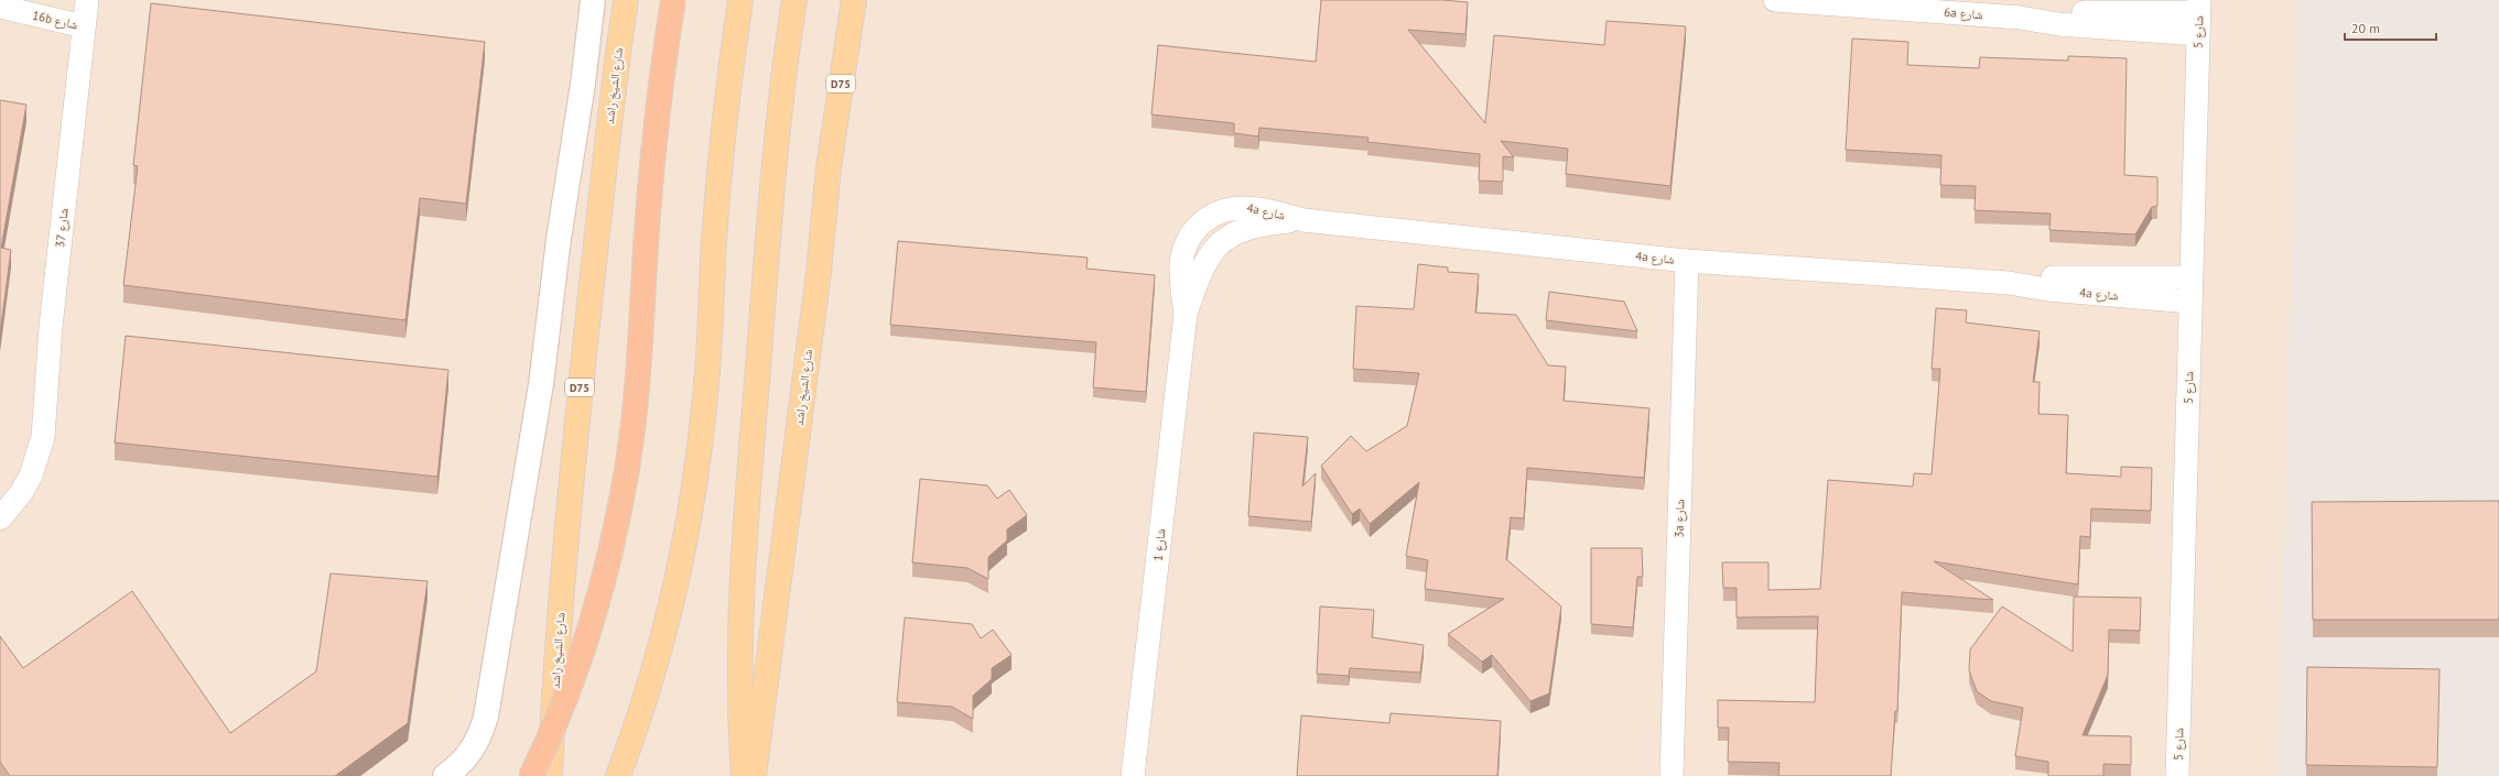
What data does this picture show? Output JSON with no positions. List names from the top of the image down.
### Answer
{
  "streets": {
    "main road": ["D75", "شارع الشيخ راشد"],
    "street": [
      "6a شارع",
      "16b شارع",
      "شارع 5",
      "4a شارع",
      "شارع 37",
      "3a شارع",
      "شارع 1"
    ]
  },
  "crossings": [
    ["6a شارع", "شارع 5"],
    ["16b شارع", "شارع 37"],
    ["شارع 5", "4a شارع"],
    ["4a شارع", "3a شارع"],
    ["4a شارع", "شارع 1"]
  ],
  "scale_bar": "20 m"
}
